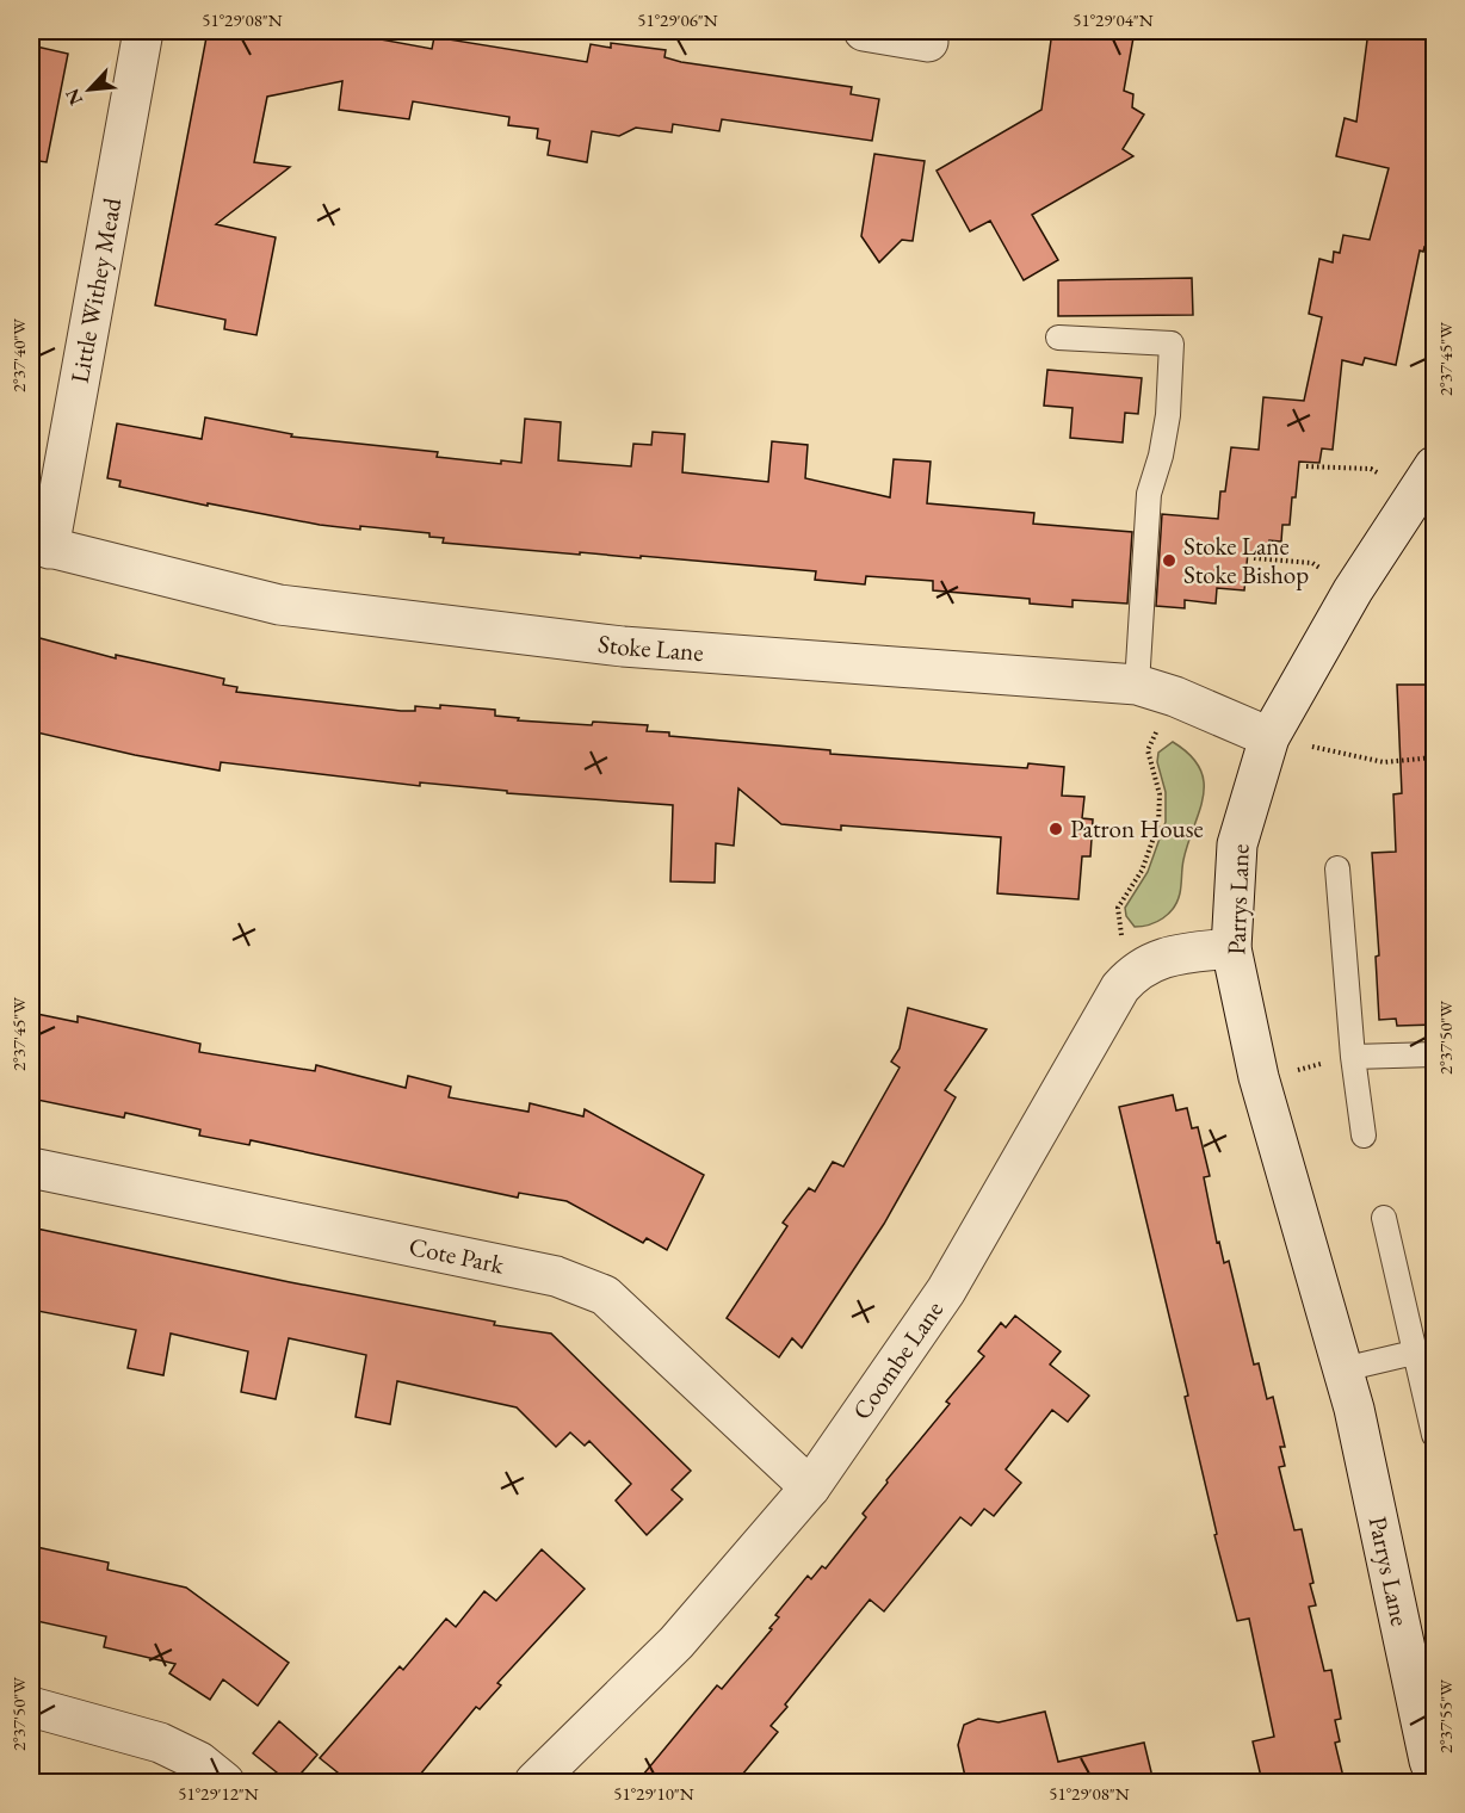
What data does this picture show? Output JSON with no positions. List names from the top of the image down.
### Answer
{
  "streets": {
    "street": [
      "Little Withey Mead",
      "Stoke Lane",
      "Parrys Lane",
      "Cote Park",
      "Coombe Lane"
    ]
  },
  "crossings": [
    ["Little Withey Mead", "Stoke Lane"],
    ["Stoke Lane", "Parrys Lane"],
    ["Parrys Lane", "Coombe Lane"],
    ["Cote Park", "Coombe Lane"]
  ],
  "places": ["Stoke Lane Stoke Bishop", "Patron House"],
  "north": "bottom left",
  "coordinates": [
    "51°29'08\"N",
    "51°29'06\"N",
    "51°29'04\"N",
    "2°37'40\"W",
    "2°37'45\"W",
    "2°37'50\"W",
    "2°37'55\"W",
    "51°29'12\"N",
    "51°29'10\"N"
  ]
}
